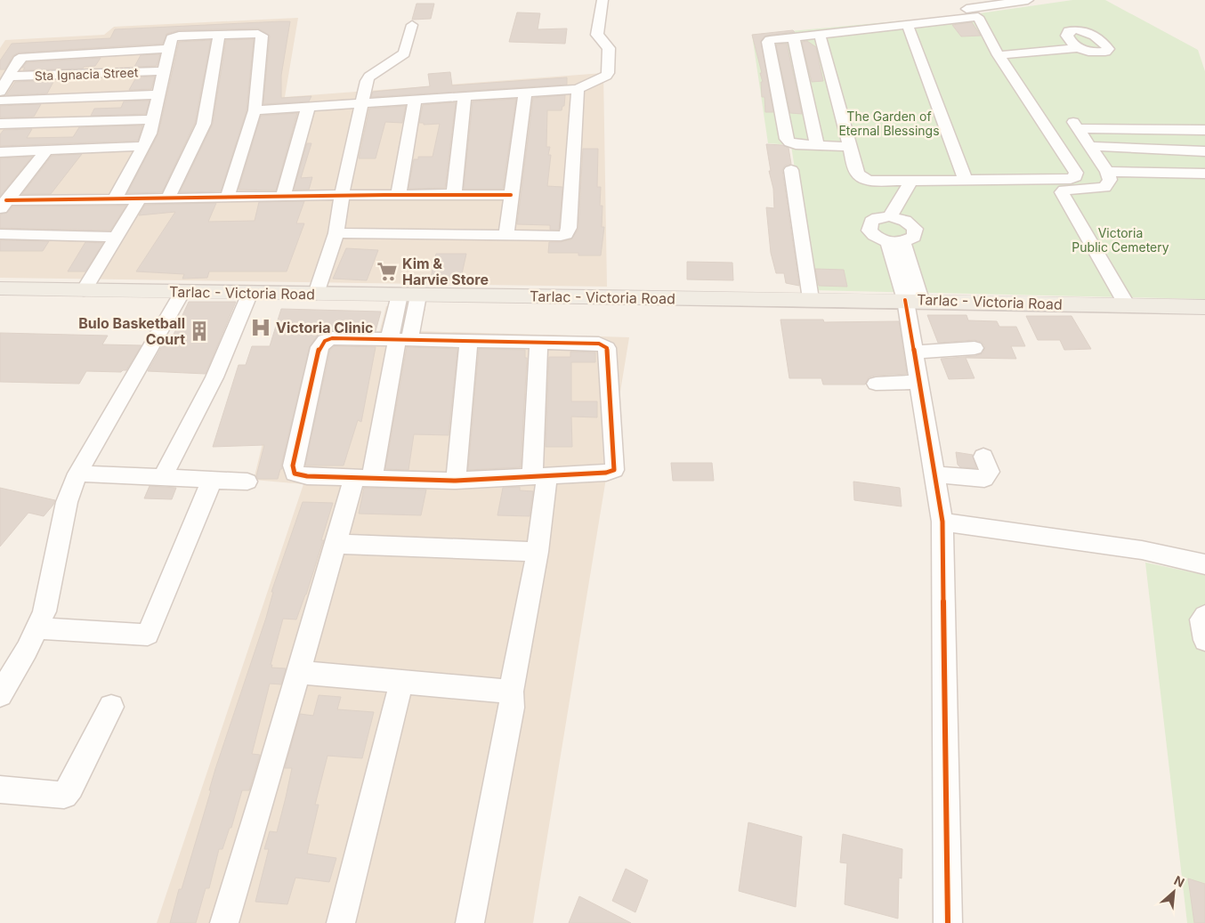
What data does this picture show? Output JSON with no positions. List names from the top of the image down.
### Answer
{
  "streets": {
    "main road": ["Tarlac - Victoria Road"],
    "street": ["Sta Ignacia Street"]
  },
  "parks": ["The Garden of Eternal Blessings", "Victoria Public Cemetery"],
  "places": {
    "supermarket": ["Kim & Harvie Store"],
    "hospital": ["Victoria Clinic"],
    "building": ["Bulo Basketball Court"]
  },
  "north": "top right"
}
